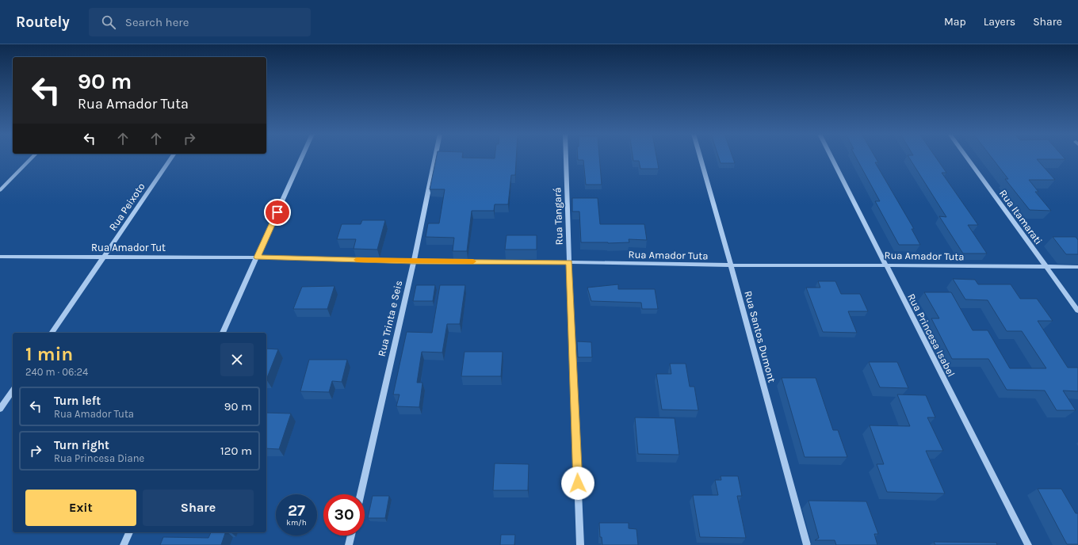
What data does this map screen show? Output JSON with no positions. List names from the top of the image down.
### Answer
{
  "streets": {
    "street": [
      "Rua Peixoto",
      "Rua Tangará",
      "Rua Itamarati",
      "Rua Amador Tut",
      "Rua Amador Tuta",
      "Rua Trinta e Seis",
      "Rua Princesa Isabel",
      "Rua Santos Dumont"
    ]
  },
  "crossings": [
    ["Rua Peixoto", "Rua Amador Tut"],
    ["Rua Tangará", "Rua Amador Tuta"],
    ["Rua Itamarati", "Rua Amador Tuta"],
    ["Rua Amador Tut", "Rua Amador Tuta"],
    ["Rua Amador Tuta", "Rua Trinta e Seis"],
    ["Rua Amador Tuta", "Rua Princesa Isabel"],
    ["Rua Amador Tuta", "Rua Santos Dumont"]
  ],
  "page": {
    "header": "Routely",
    "search": "Search here",
    "nav": ["Map", "Layers", "Share"],
    "turn": ["90 m", "Rua Amador Tuta"],
    "heading": ["1 min", "240 m · 06:24"],
    "list": [
      {
        "name": "Turn left",
        "note": "Rua Amador Tuta",
        "value": "90 m"
      },
      {
        "name": "Turn right",
        "note": "Rua Princesa Diane",
        "value": "120 m"
      }
    ],
    "buttons": ["Exit", "Share"],
    "speed": "27 km/h",
    "limit": "30"
  }
}
